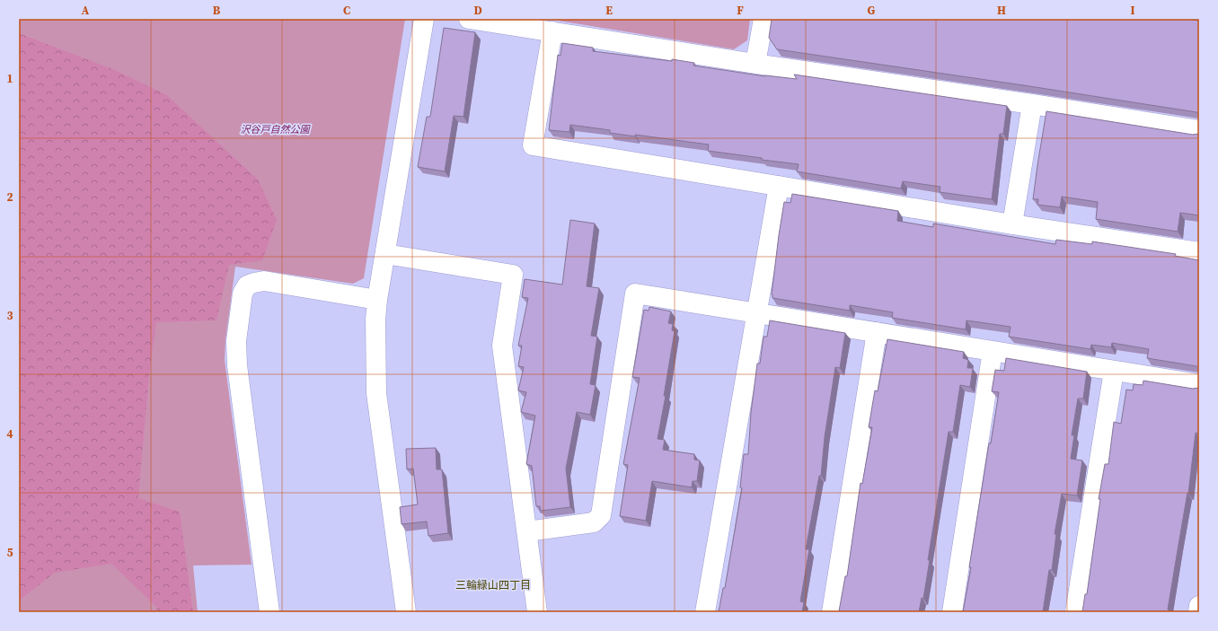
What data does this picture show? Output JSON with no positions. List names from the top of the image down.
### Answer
{
  "districts": ["三輪緑山四丁目"],
  "parks": ["沢谷戸自然公園"],
  "grid": {
    "columns": [
      "A",
      "B",
      "C",
      "D",
      "E",
      "F",
      "G",
      "H",
      "I"
    ],
    "rows": [
      "1",
      "2",
      "3",
      "4",
      "5"
    ]
  }
}
